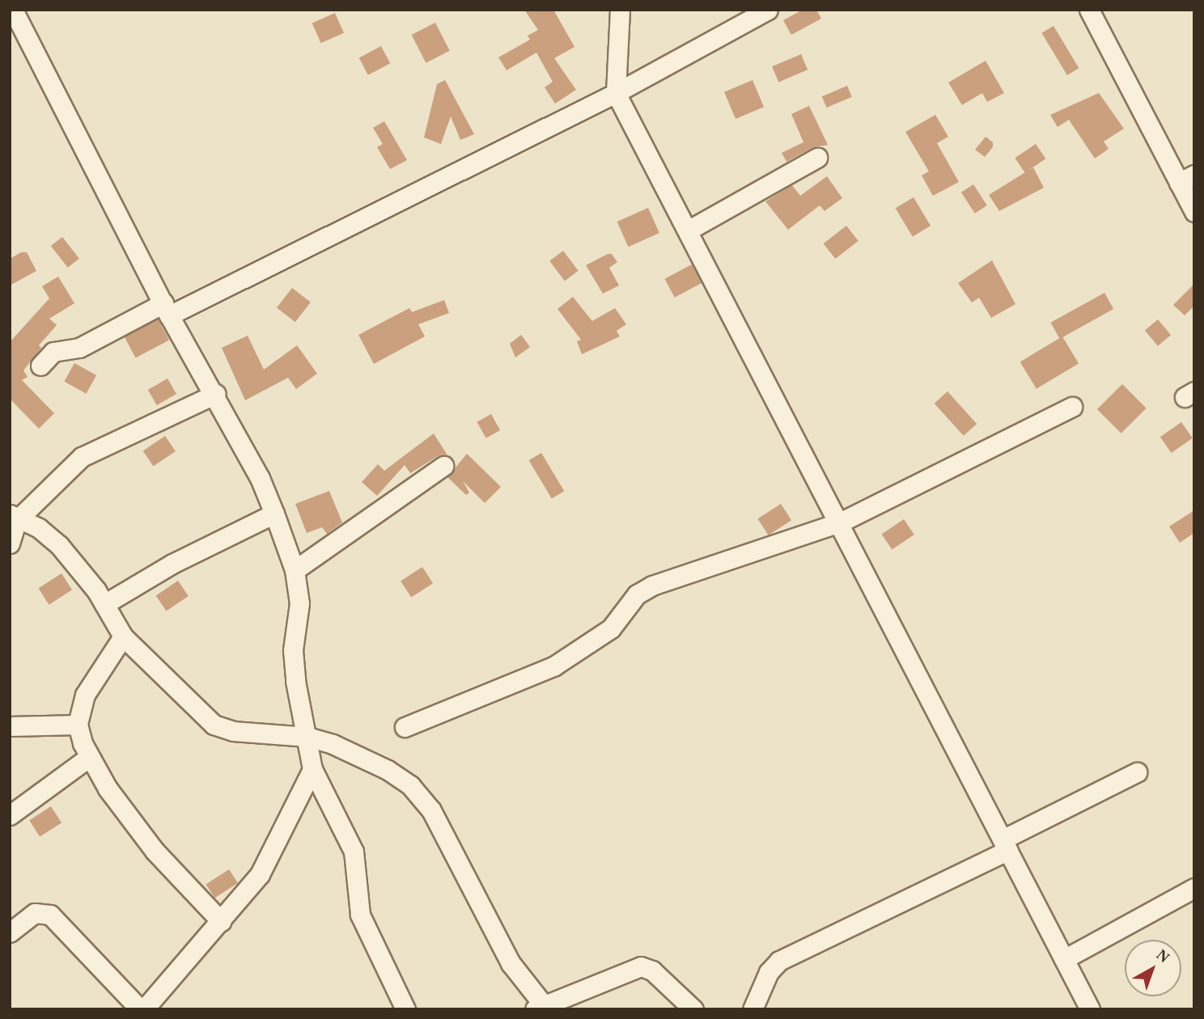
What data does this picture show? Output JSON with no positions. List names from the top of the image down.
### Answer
{
  "north": "top right"
}
